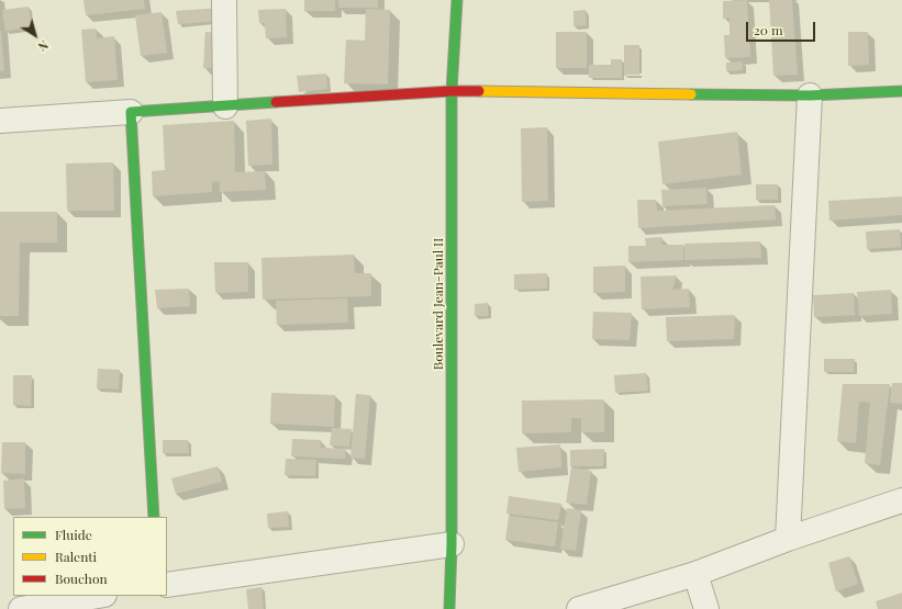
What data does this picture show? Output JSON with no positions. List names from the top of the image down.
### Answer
{
  "streets": {
    "street": ["Boulevard Jean-Paul II"]
  },
  "legend": ["Fluide", "Ralenti", "Bouchon"],
  "scale_bar": "20 m",
  "north": "bottom right"
}
